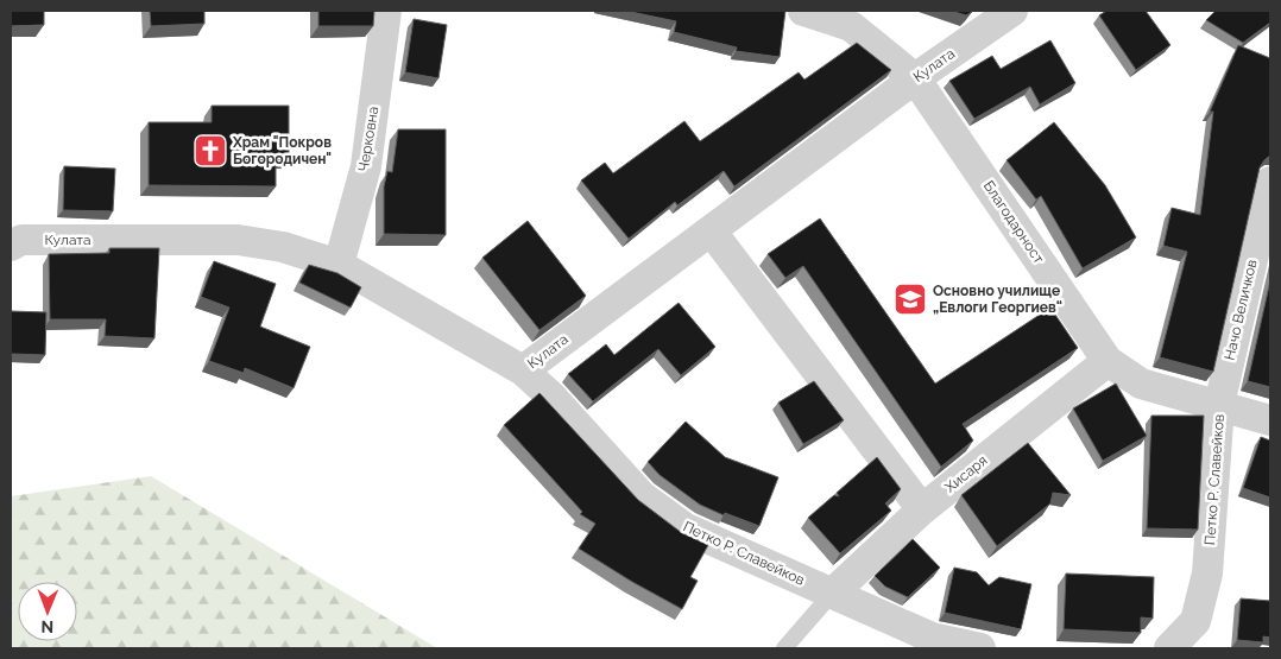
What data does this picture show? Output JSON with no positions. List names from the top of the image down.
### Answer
{
  "streets": {
    "street": [
      "Кулата",
      "Черковна",
      "Благодарност",
      "Начо Величков",
      "Хисаря",
      "Петко Р. Славейков"
    ]
  },
  "crossings": [
    ["Кулата", "Черковна"],
    ["Кулата", "Благодарност"],
    ["Кулата", "Петко Р. Славейков"],
    ["Благодарност", "Начо Величков"],
    ["Благодарност", "Хисаря"],
    ["Благодарност", "Петко Р. Славейков"],
    ["Начо Величков", "Петко Р. Славейков"],
    ["Хисаря", "Петко Р. Славейков"]
  ],
  "places": {
    "church": ["Храм \"Покров Богородичен\""],
    "school or university": ["Основно училище „Евлоги Георгиев“"]
  },
  "north": "bottom"
}
